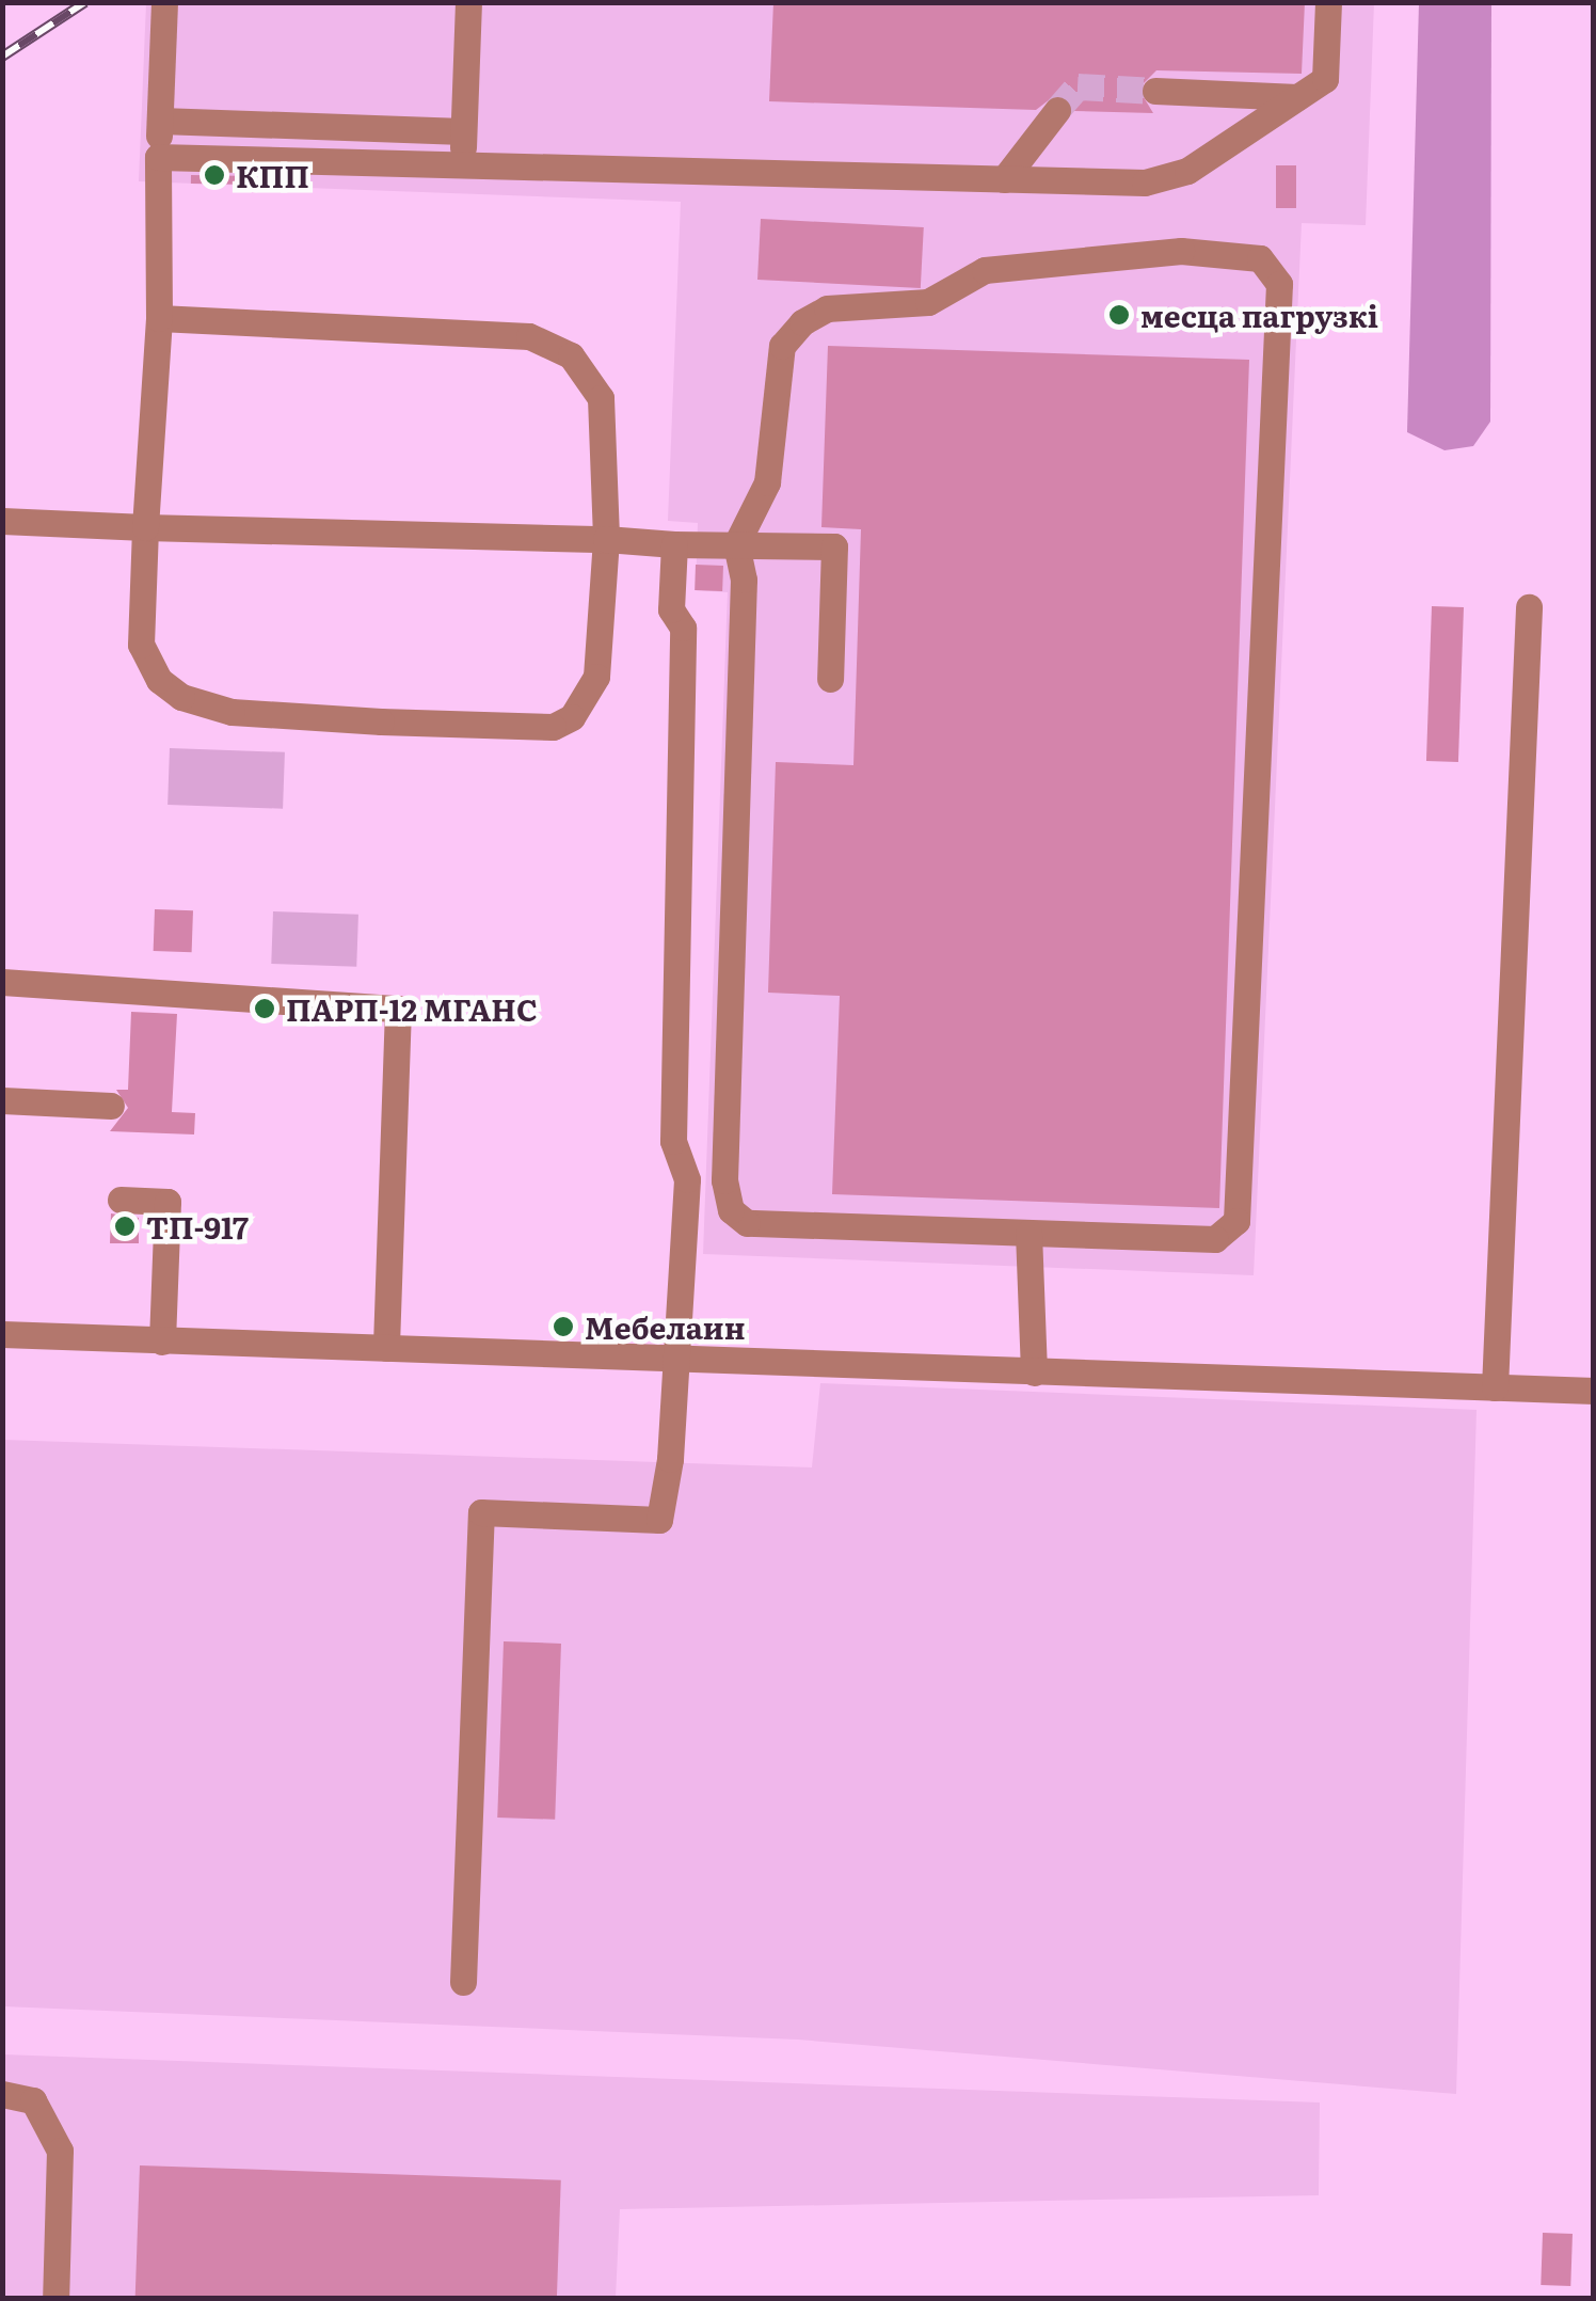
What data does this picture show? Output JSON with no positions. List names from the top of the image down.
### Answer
{
  "places": [
    "КПП",
    "месца пагрузкі",
    "ПАРП-12 МГАНС",
    "ТП-917",
    "Мебелаин"
  ]
}
